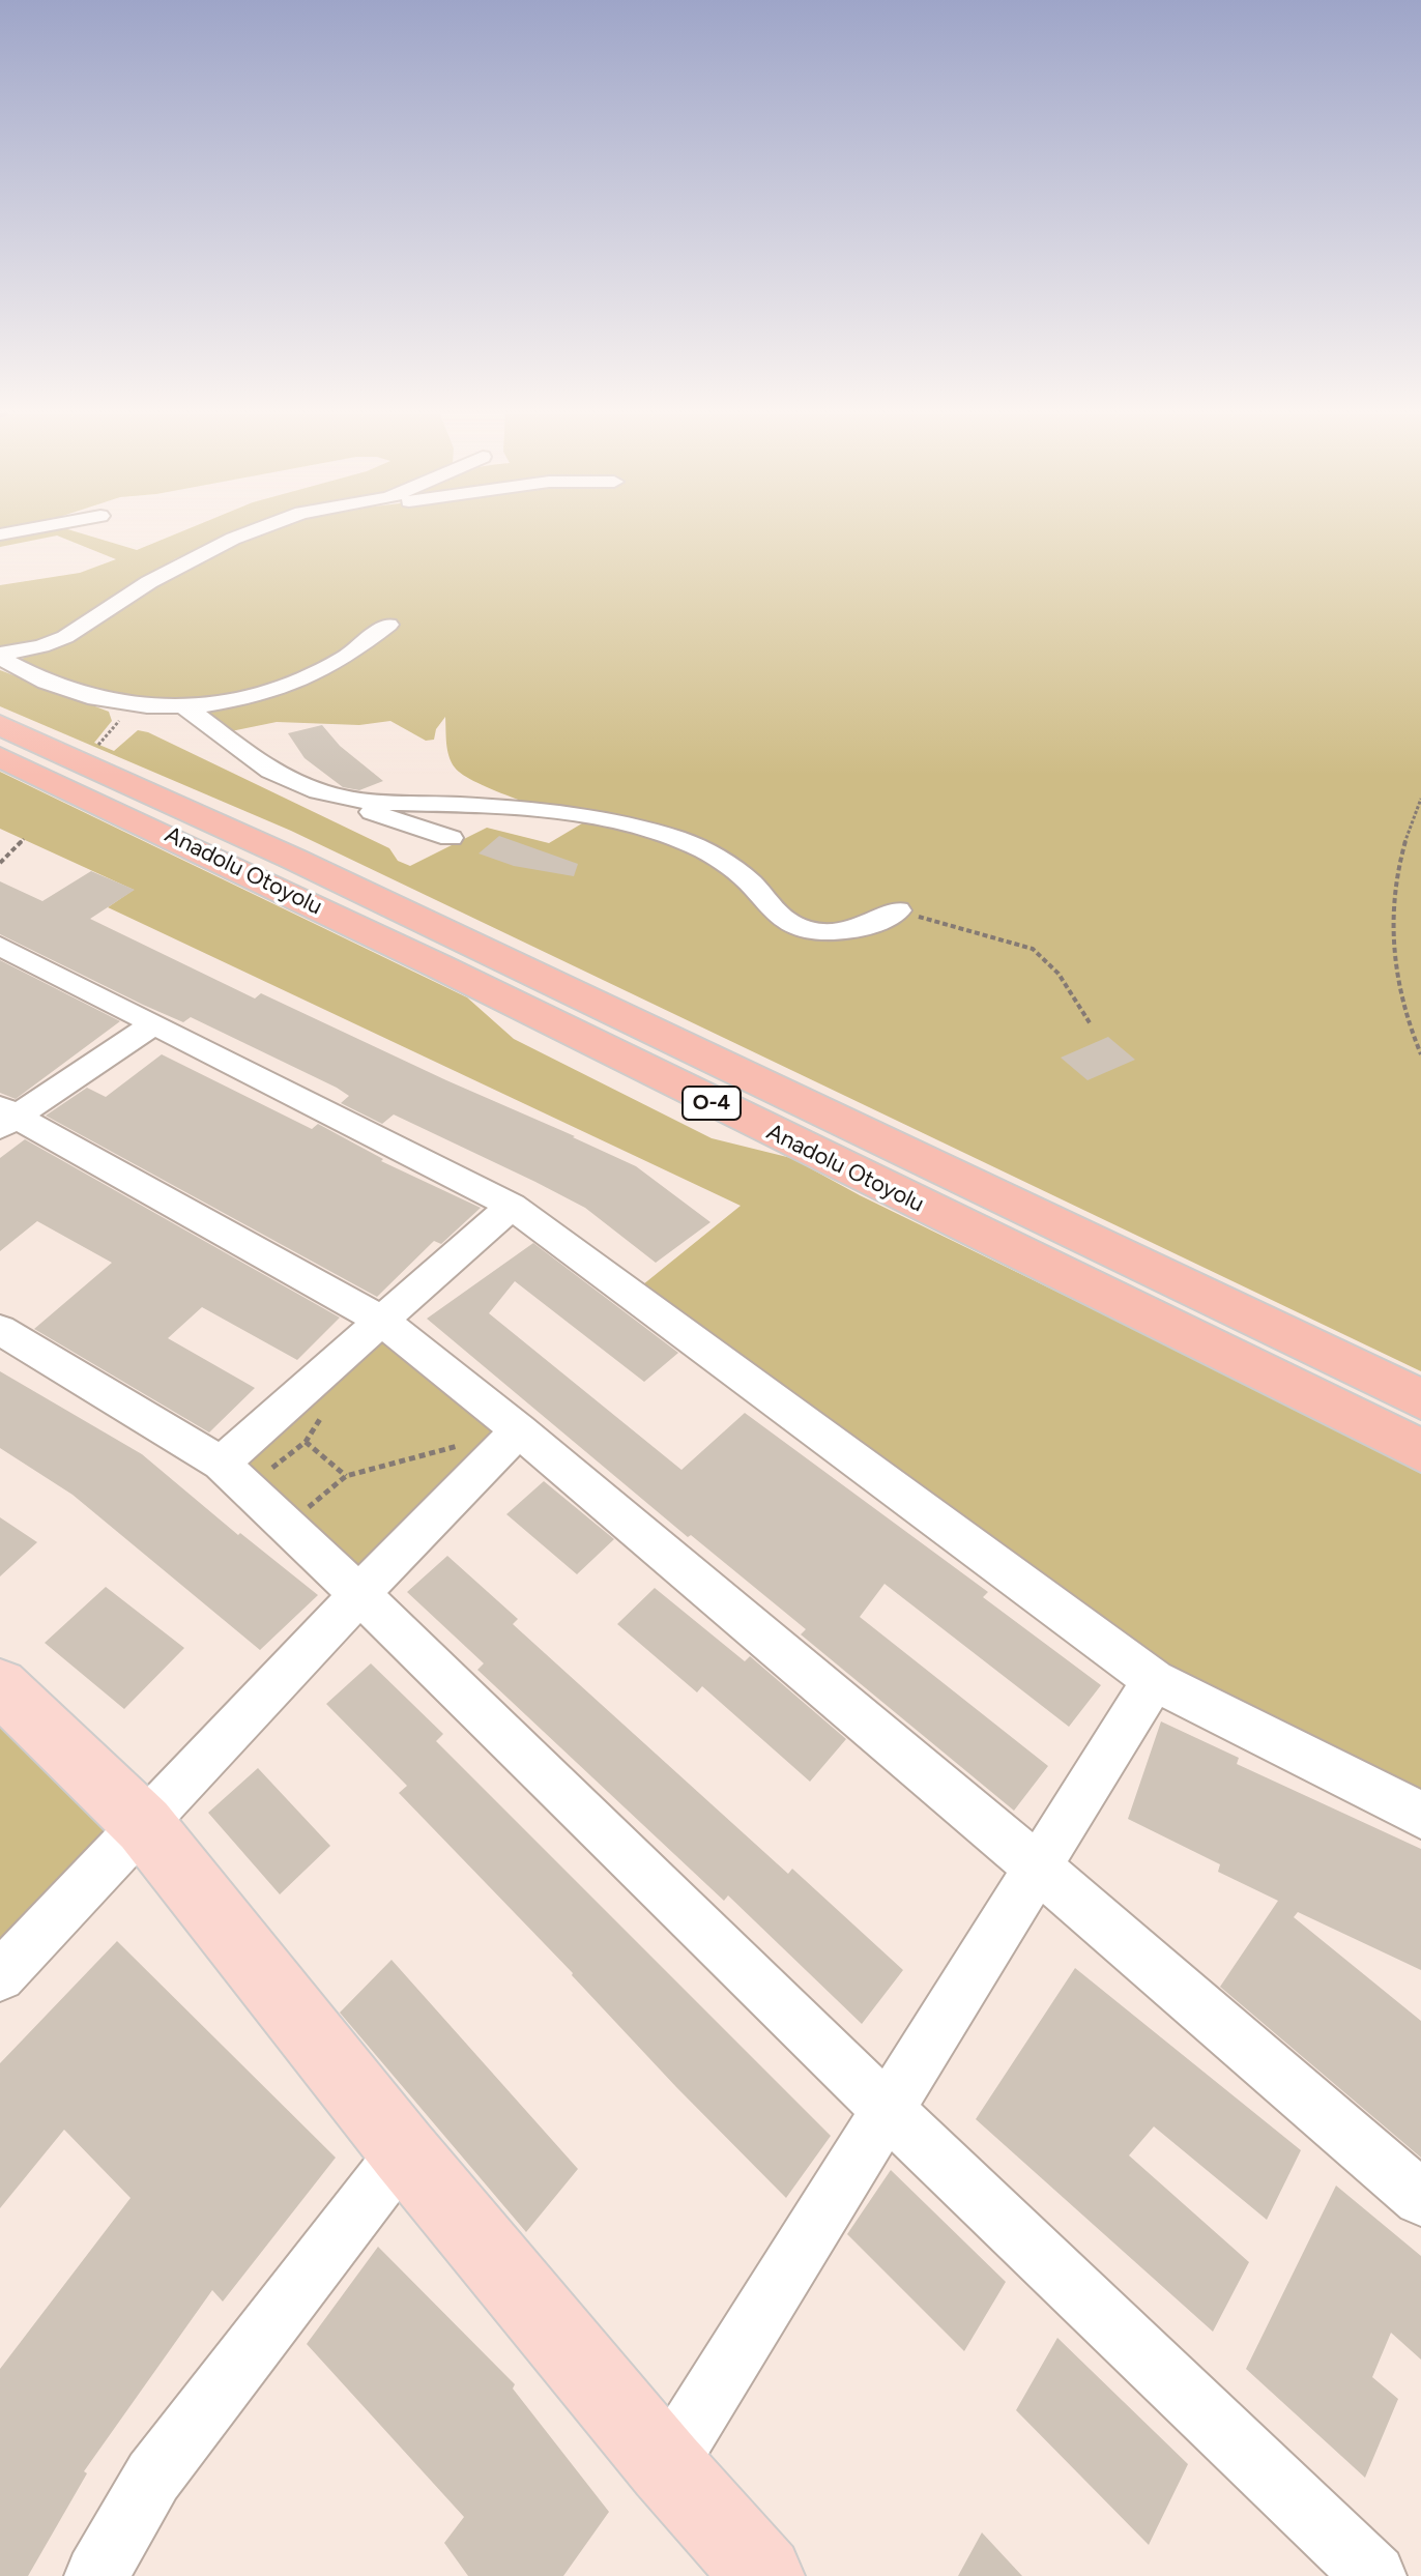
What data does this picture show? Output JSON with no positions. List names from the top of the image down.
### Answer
{
  "streets": {
    "highway": ["Anadolu Otoyolu", "O-4"]
  }
}
